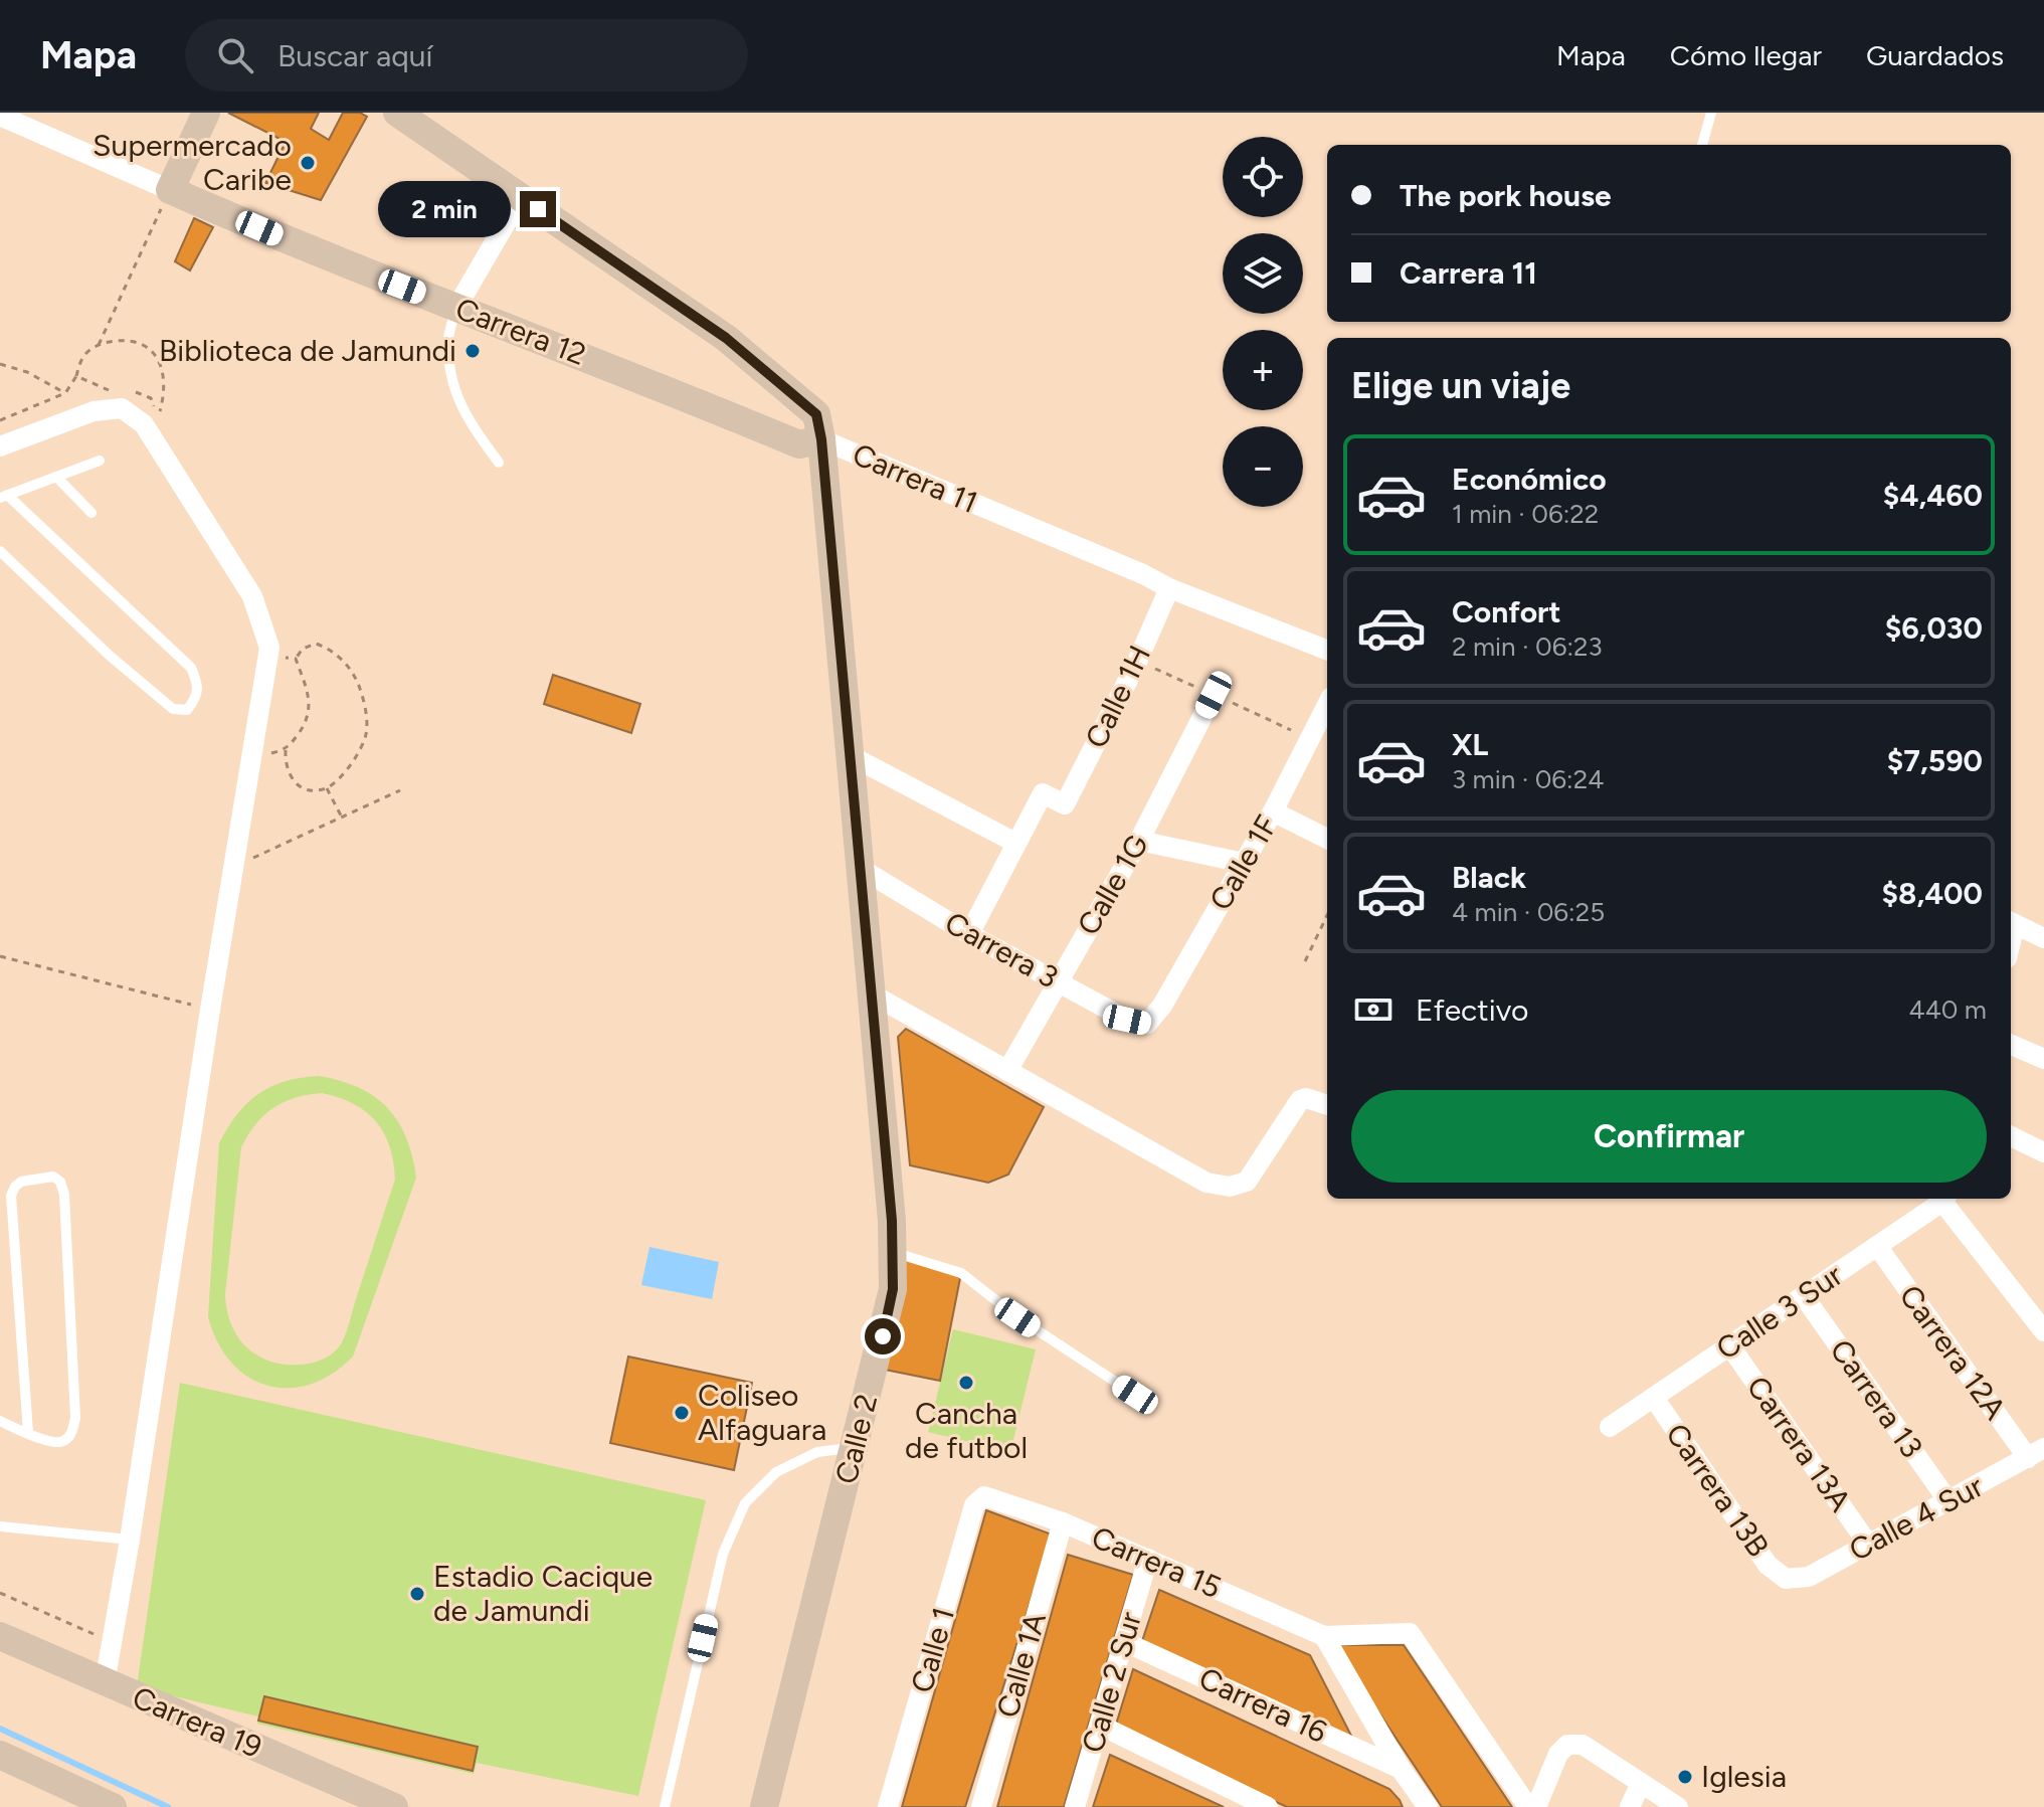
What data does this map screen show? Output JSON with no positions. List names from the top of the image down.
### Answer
{
  "streets": {
    "main road": [
      "Carrera 12",
      "Carrera 11",
      "Calle 2",
      "Carrera 19"
    ],
    "street": [
      "Calle 1H",
      "Calle 1F",
      "Calle 1G",
      "Carrera 3",
      "Calle 3 Sur",
      "Carrera 12A",
      "Carrera 13",
      "Carrera 13A",
      "Carrera 13B",
      "Calle 4 Sur",
      "Carrera 15",
      "Calle 1",
      "Calle 1A",
      "Calle 2 Sur",
      "Carrera 16"
    ]
  },
  "crossings": [
    ["Carrera 12", "Carrera 11"],
    ["Carrera 12", "Calle 2"],
    ["Carrera 11", "Calle 1H"],
    ["Carrera 11", "Calle 2"],
    ["Calle 1F", "Carrera 3"],
    ["Calle 1G", "Carrera 3"],
    ["Carrera 3", "Calle 2"],
    ["Calle 3 Sur", "Carrera 12A"],
    ["Calle 3 Sur", "Carrera 13"],
    ["Calle 3 Sur", "Carrera 13A"],
    ["Calle 3 Sur", "Carrera 13B"],
    ["Carrera 12A", "Calle 4 Sur"],
    ["Carrera 13", "Calle 4 Sur"],
    ["Carrera 13A", "Calle 4 Sur"],
    ["Carrera 13B", "Calle 4 Sur"],
    ["Carrera 15", "Calle 1"],
    ["Carrera 15", "Calle 1A"],
    ["Carrera 15", "Calle 2 Sur"],
    ["Calle 2 Sur", "Carrera 16"]
  ],
  "places": [
    "Supermercado Caribe",
    "Biblioteca de Jamundi",
    "Cancha de futbol",
    "Coliseo Alfaguara",
    "Estadio Cacique de Jamundi",
    "Iglesia"
  ],
  "page": {
    "header": "Mapa",
    "search": "Buscar aquí",
    "nav": ["Mapa", "Cómo llegar", "Guardados"],
    "map_buttons": ["+", "−"],
    "banner": ["The pork house", "Carrera 11"],
    "bubble": "2 min",
    "heading": "Elige un viaje",
    "list": [
      {
        "name": "Económico",
        "note": "1 min · 06:22",
        "value": "$4,460"
      },
      {
        "name": "Confort",
        "note": "2 min · 06:23",
        "value": "$6,030"
      },
      {
        "name": "XL",
        "note": "3 min · 06:24",
        "value": "$7,590"
      },
      {
        "name": "Black",
        "note": "4 min · 06:25",
        "value": "$8,400"
      }
    ],
    "pay": ["Efectivo", "440 m"],
    "buttons": "Confirmar"
  }
}
